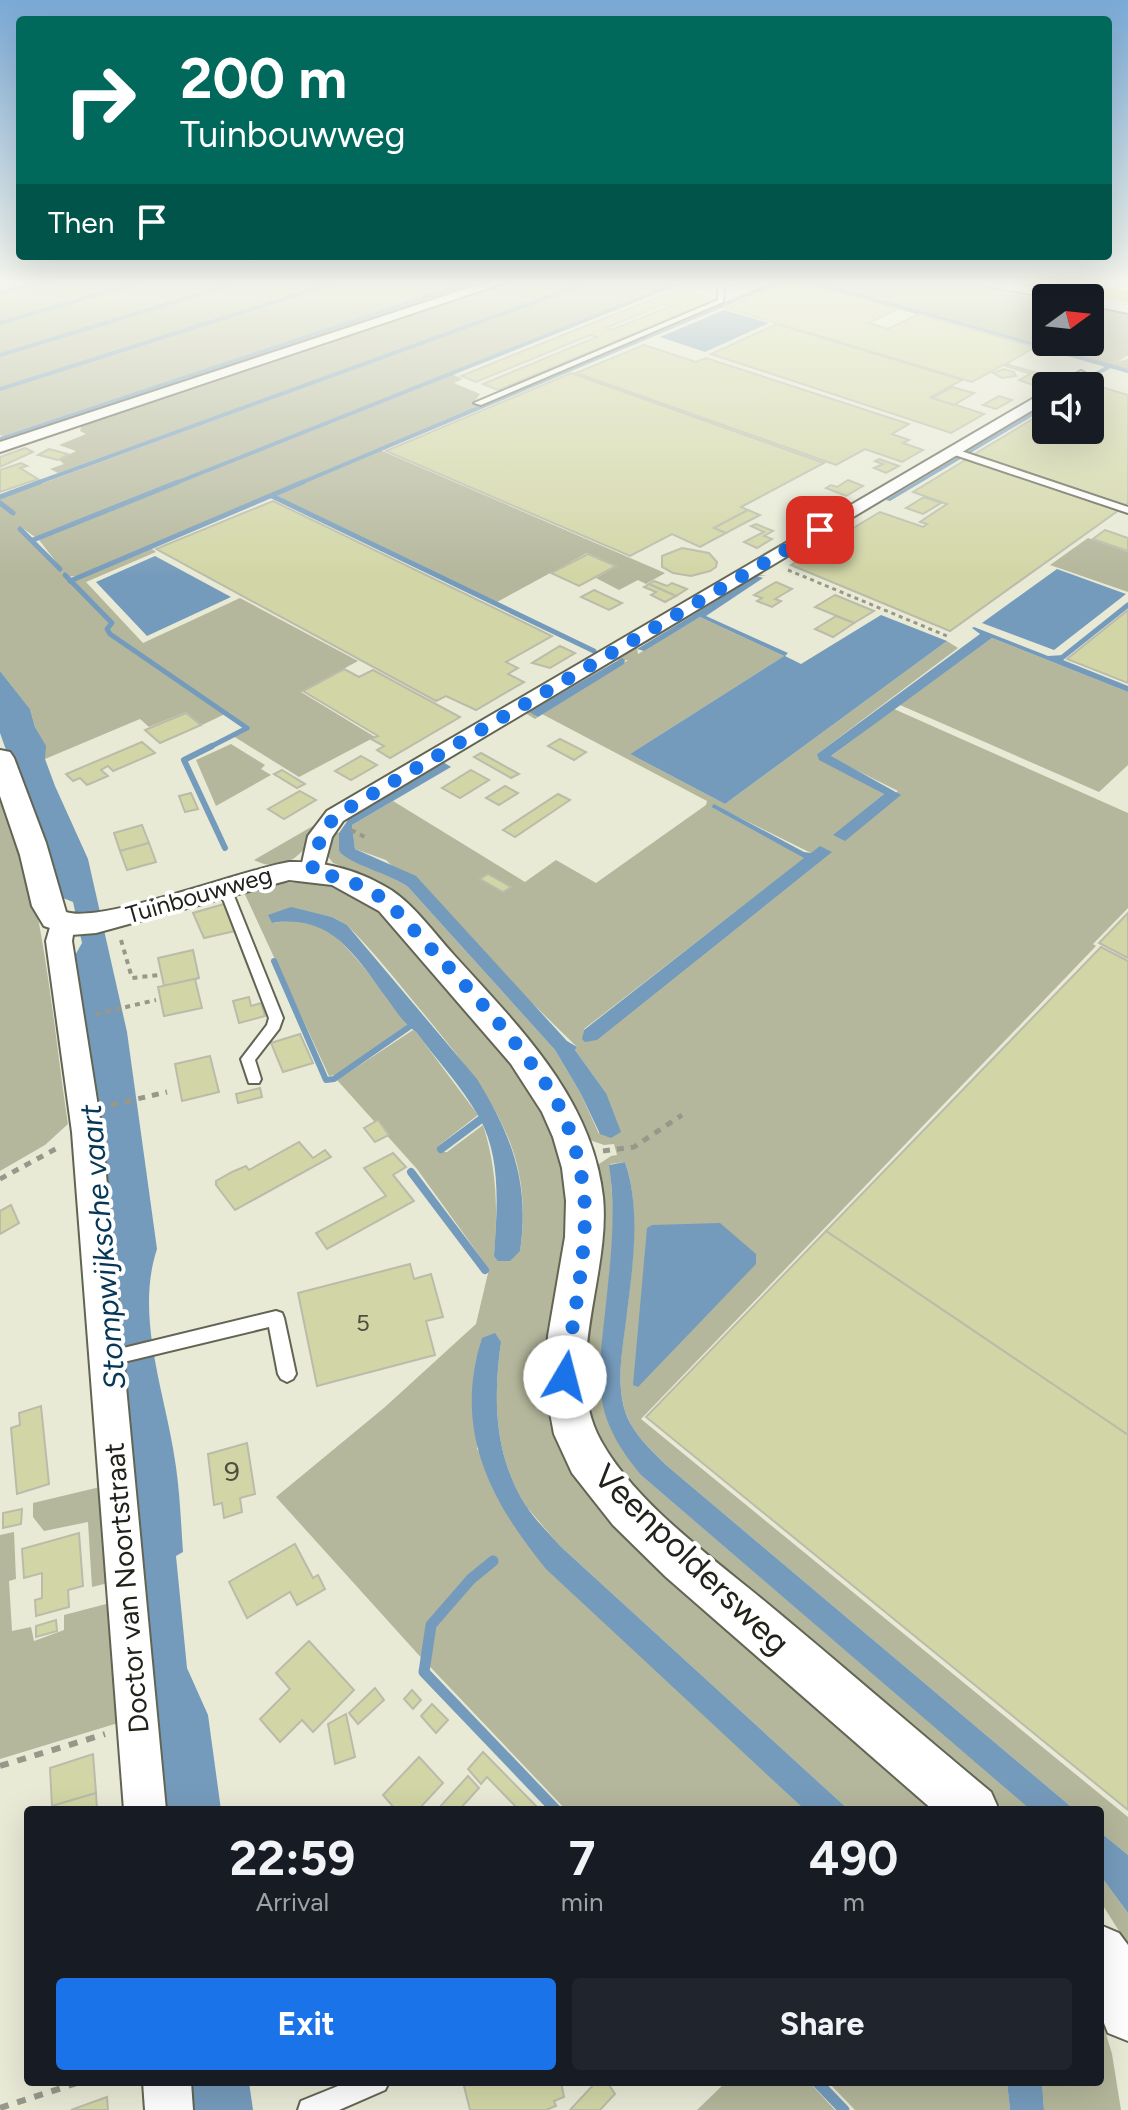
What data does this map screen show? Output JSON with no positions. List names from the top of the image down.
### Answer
{
  "streets": {
    "street": ["Tuinbouwweg", "Veenpoldersweg", "Doctor van Noortstraat"]
  },
  "crossings": [
    ["Tuinbouwweg", "Veenpoldersweg"],
    ["Tuinbouwweg", "Doctor van Noortstraat"]
  ],
  "water": ["Stompwijksche vaart"],
  "house_numbers": ["5", "9"],
  "north": "right",
  "page": {
    "turn": ["200 m", "Tuinbouwweg"],
    "then": "Then",
    "eta": [
      "22:59",
      "Arrival",
      "7",
      "min",
      "490",
      "m"
    ],
    "buttons": ["Exit", "Share"]
  }
}
